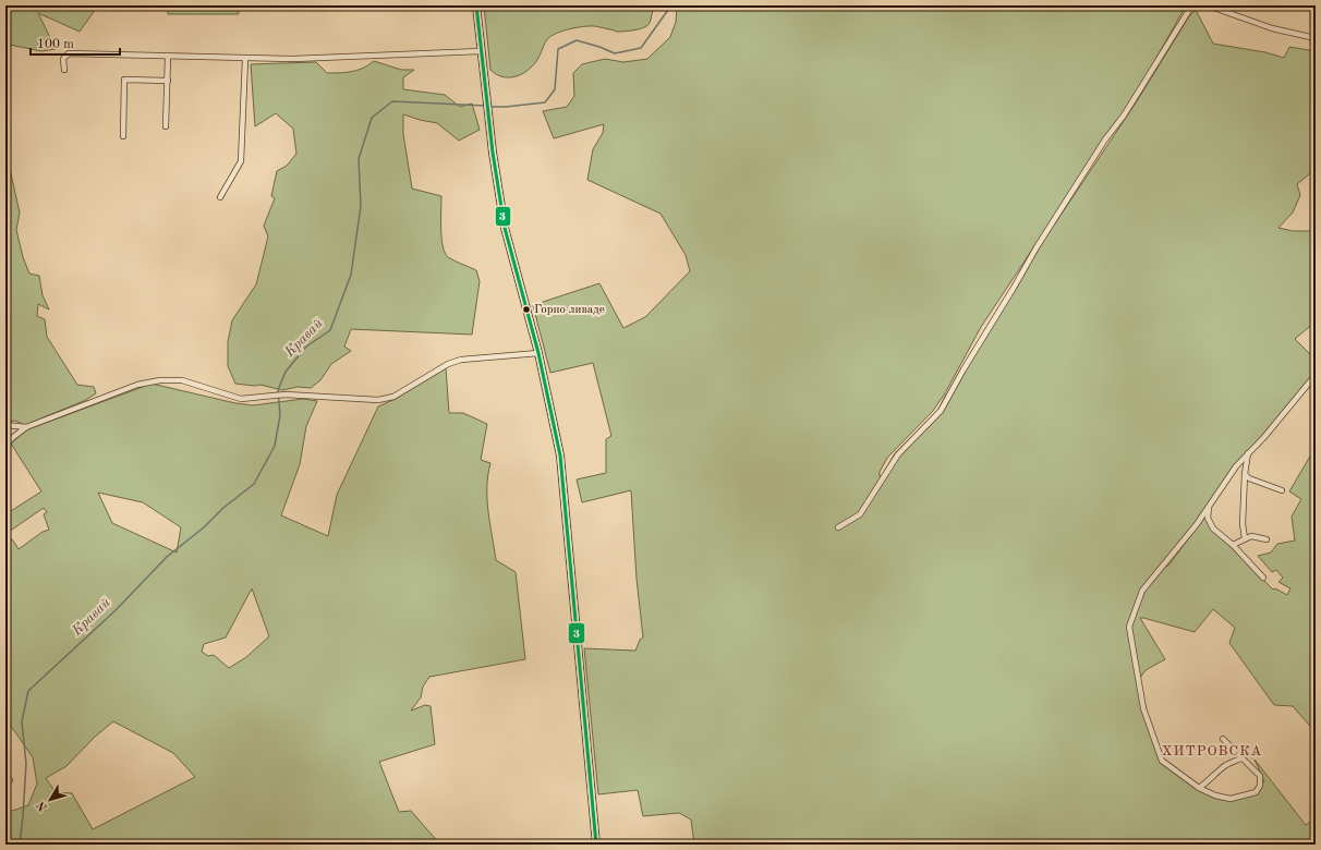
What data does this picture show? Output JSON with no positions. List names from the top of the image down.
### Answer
{
  "districts": ["ХИТРОВСКА"],
  "water": ["Кравай"],
  "places": ["Горно ливаде"],
  "lines": ["transit line 3"],
  "scale_bar": "100 m",
  "north": "bottom left"
}
